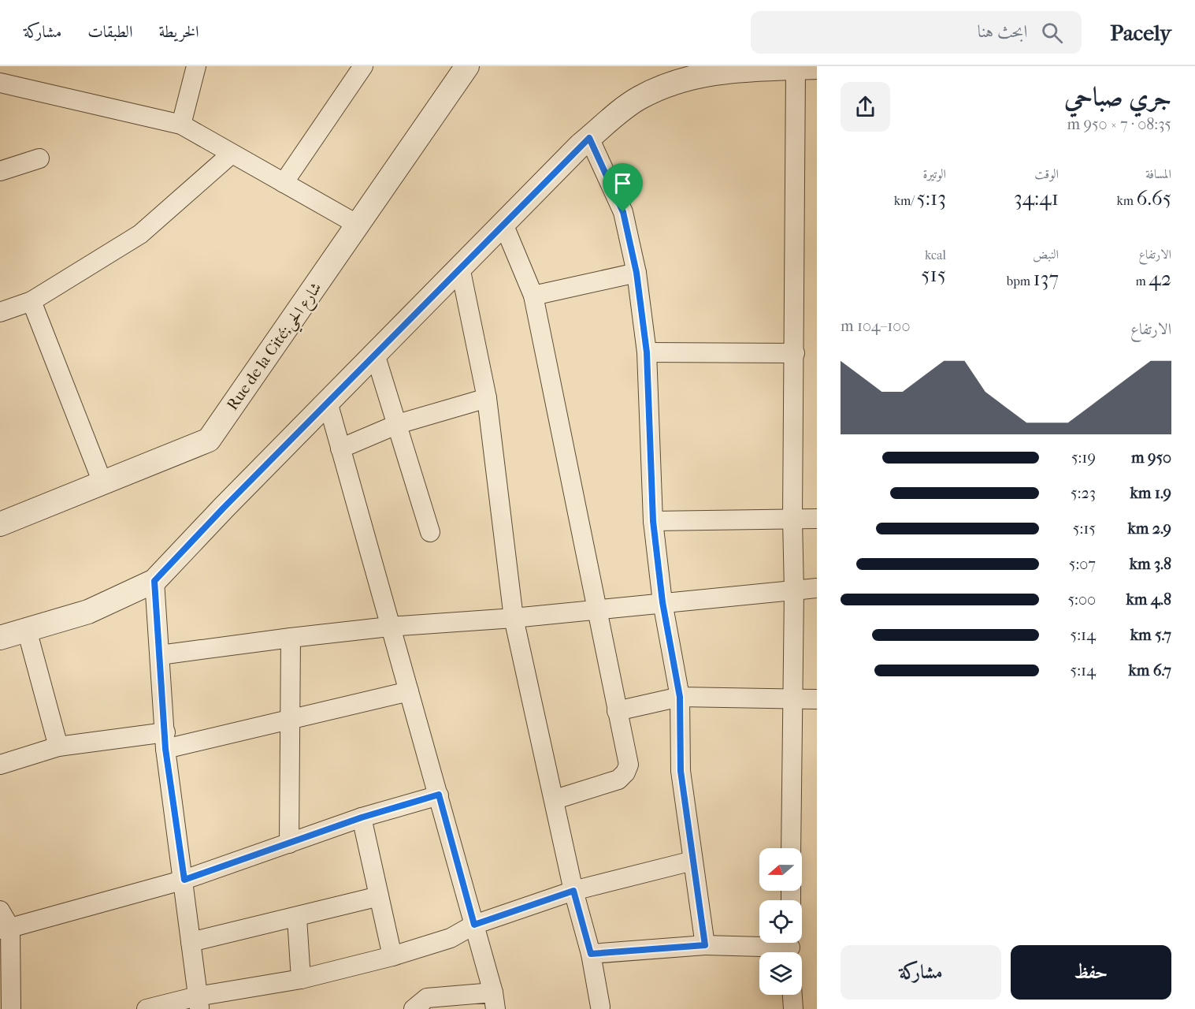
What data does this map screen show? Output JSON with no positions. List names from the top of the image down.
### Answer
{
  "streets": {
    "street": ["Rue de la Cité;شارع الحي"]
  },
  "north": "left",
  "page": {
    "header": "Pacely",
    "search": "ابحث هنا",
    "nav": ["الخريطة", "الطبقات", "مشاركة"],
    "heading": ["جري صباحي", "08:35 · 7 × 950 m"],
    "stats": [
      ["المسافة", "6.65 km"],
      ["الوقت", "34:41"],
      ["الوتيرة", "5:13 /km"],
      ["الارتفاع", "42 m"],
      ["النبض", "137 bpm"],
      ["kcal", "515"]
    ],
    "chart": ["الارتفاع", "100–104 m"],
    "list": [
      {
        "name": "950 m",
        "note": "5:19"
      },
      {
        "name": "1.9 km",
        "note": "5:23"
      },
      {
        "name": "2.9 km",
        "note": "5:15"
      },
      {
        "name": "3.8 km",
        "note": "5:07"
      },
      {
        "name": "4.8 km",
        "note": "5:00"
      },
      {
        "name": "5.7 km",
        "note": "5:14"
      },
      {
        "name": "6.7 km",
        "note": "5:14"
      }
    ],
    "buttons": ["حفظ", "مشاركة"]
  }
}
